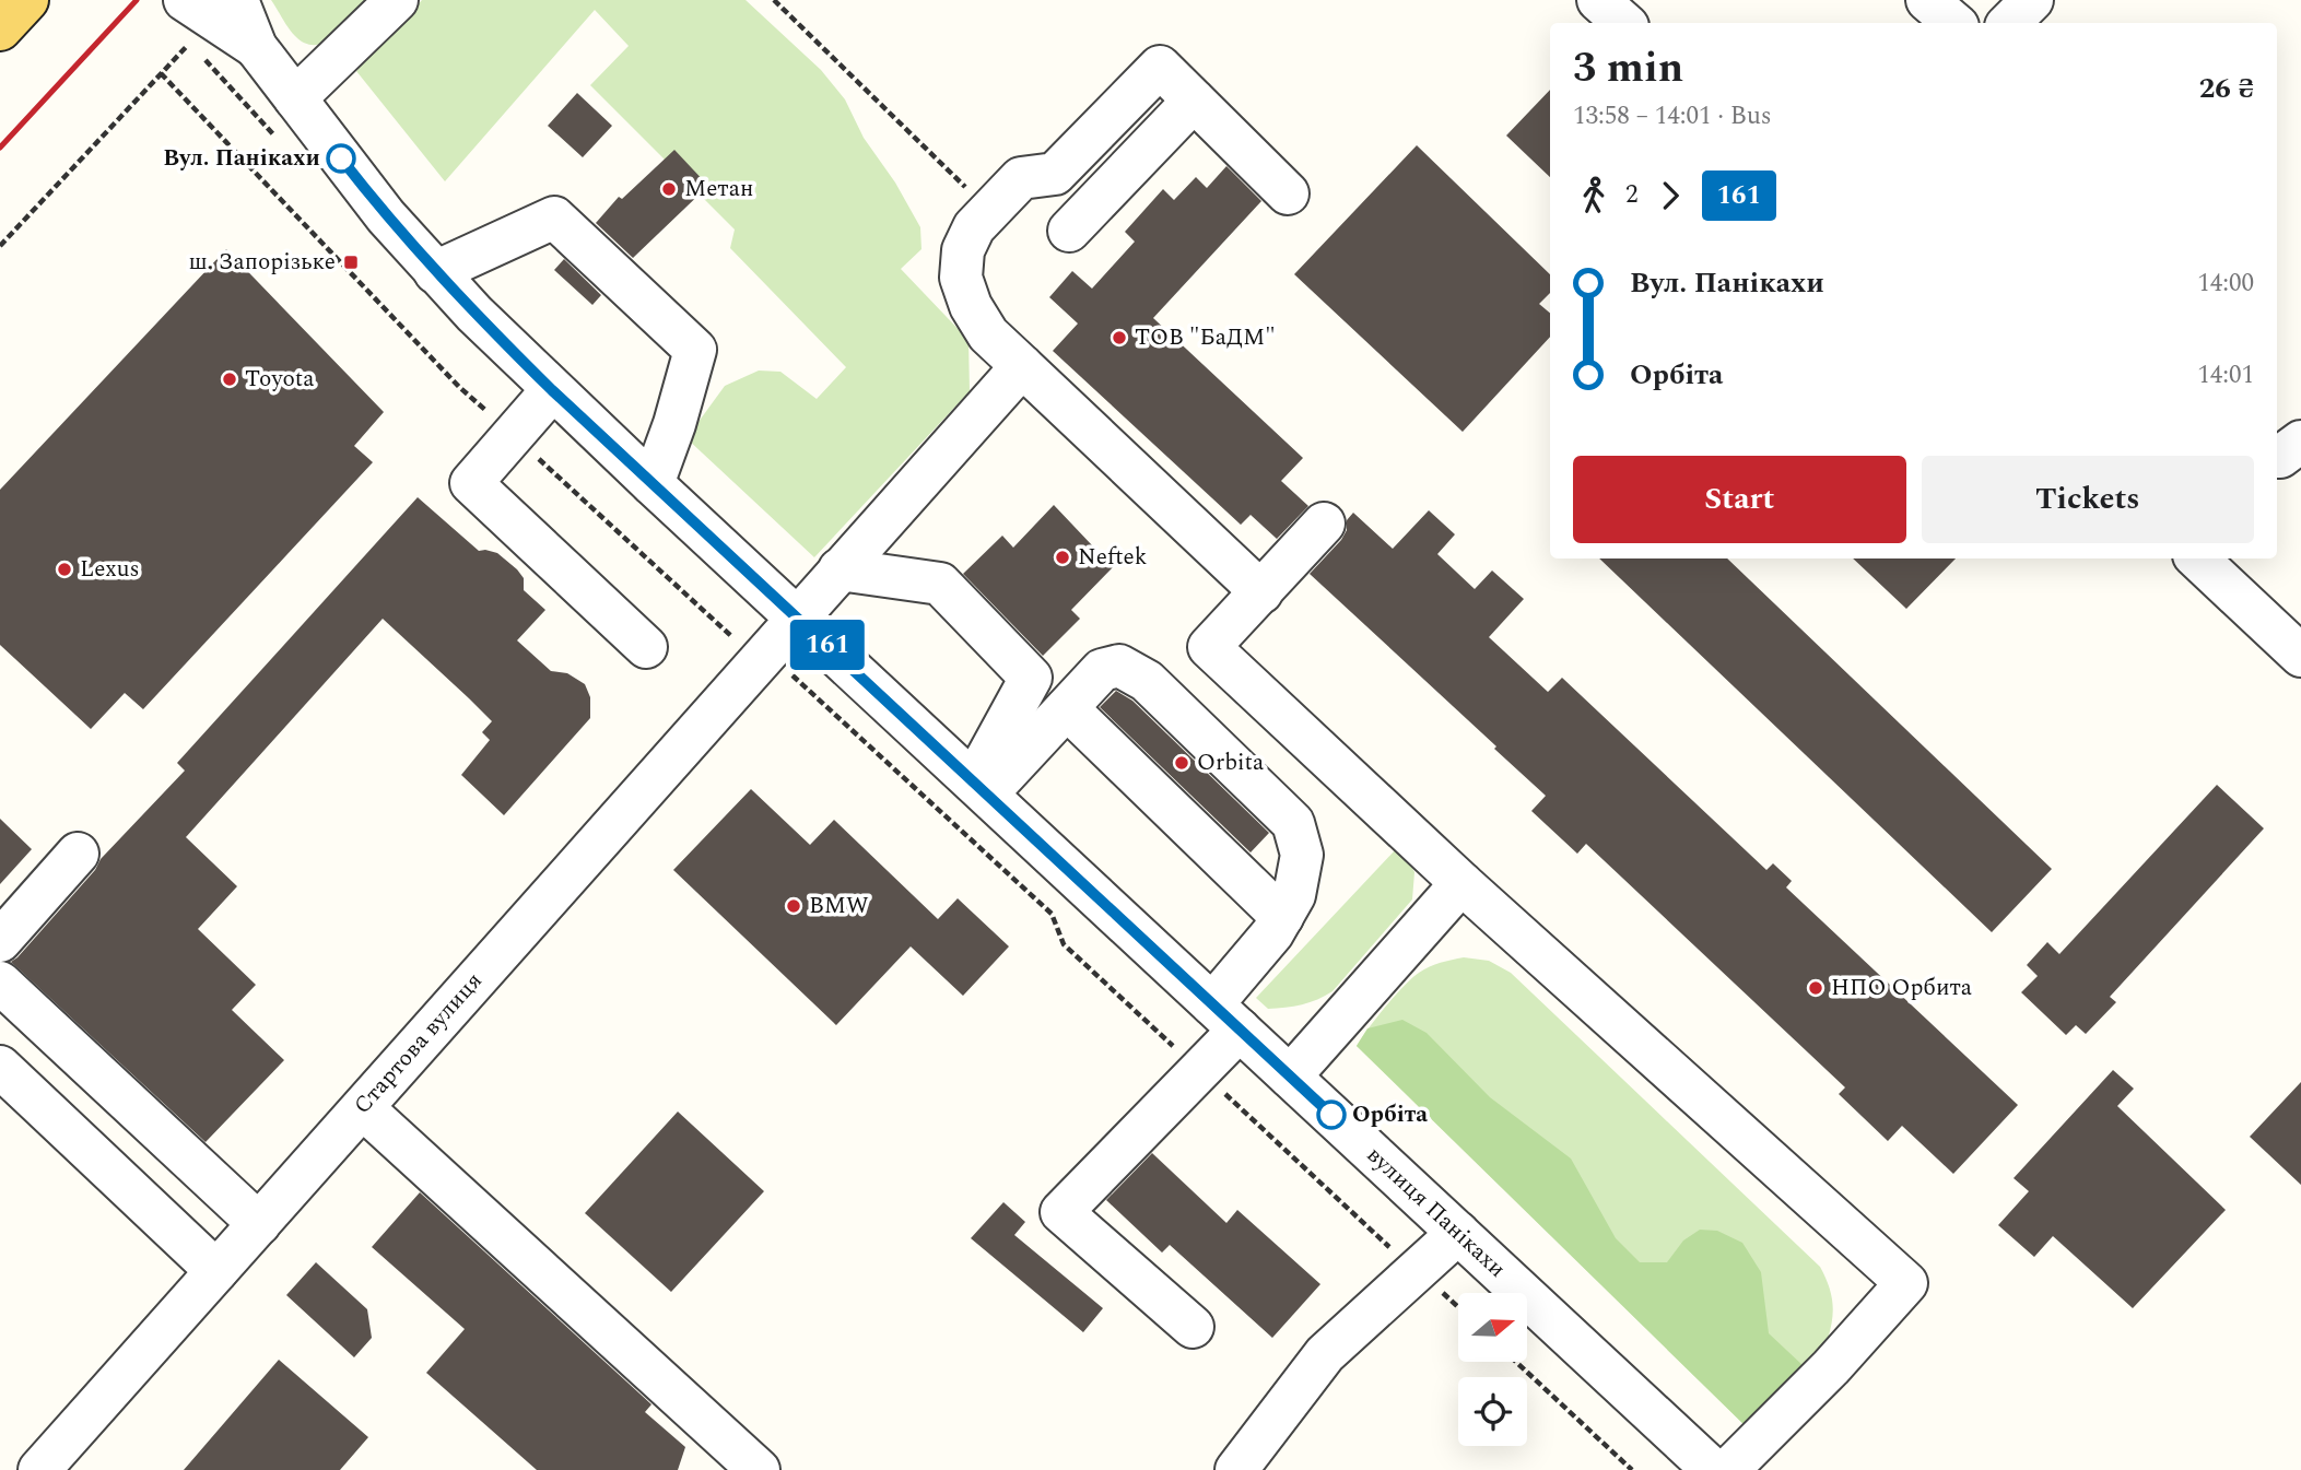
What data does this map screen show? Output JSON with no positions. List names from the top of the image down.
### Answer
{
  "streets": {
    "street": ["Стартова вулиця", "вулиця Панікахи"]
  },
  "crossings": [
    ["Стартова вулиця", "вулиця Панікахи"]
  ],
  "places": {
    "other": [
      "Вул. Панікахи",
      "Метан",
      "ТОВ \"БаДМ\"",
      "Toyota",
      "Neftek",
      "Lexus",
      "Orbita",
      "BMW",
      "НПО Орбита",
      "Орбіта"
    ],
    "transit": ["ш. Запорізьке"]
  },
  "lines": ["bus line 161"],
  "north": "right",
  "page": {
    "on_map": "161",
    "heading": ["3 min", "13:58 – 14:01 · Bus", "26 ₴"],
    "legs": ["2", "161"],
    "list": [
      {
        "name": "Вул. Панікахи",
        "value": "14:00"
      },
      {
        "name": "Орбіта",
        "value": "14:01"
      }
    ],
    "buttons": ["Start", "Tickets"]
  }
}
